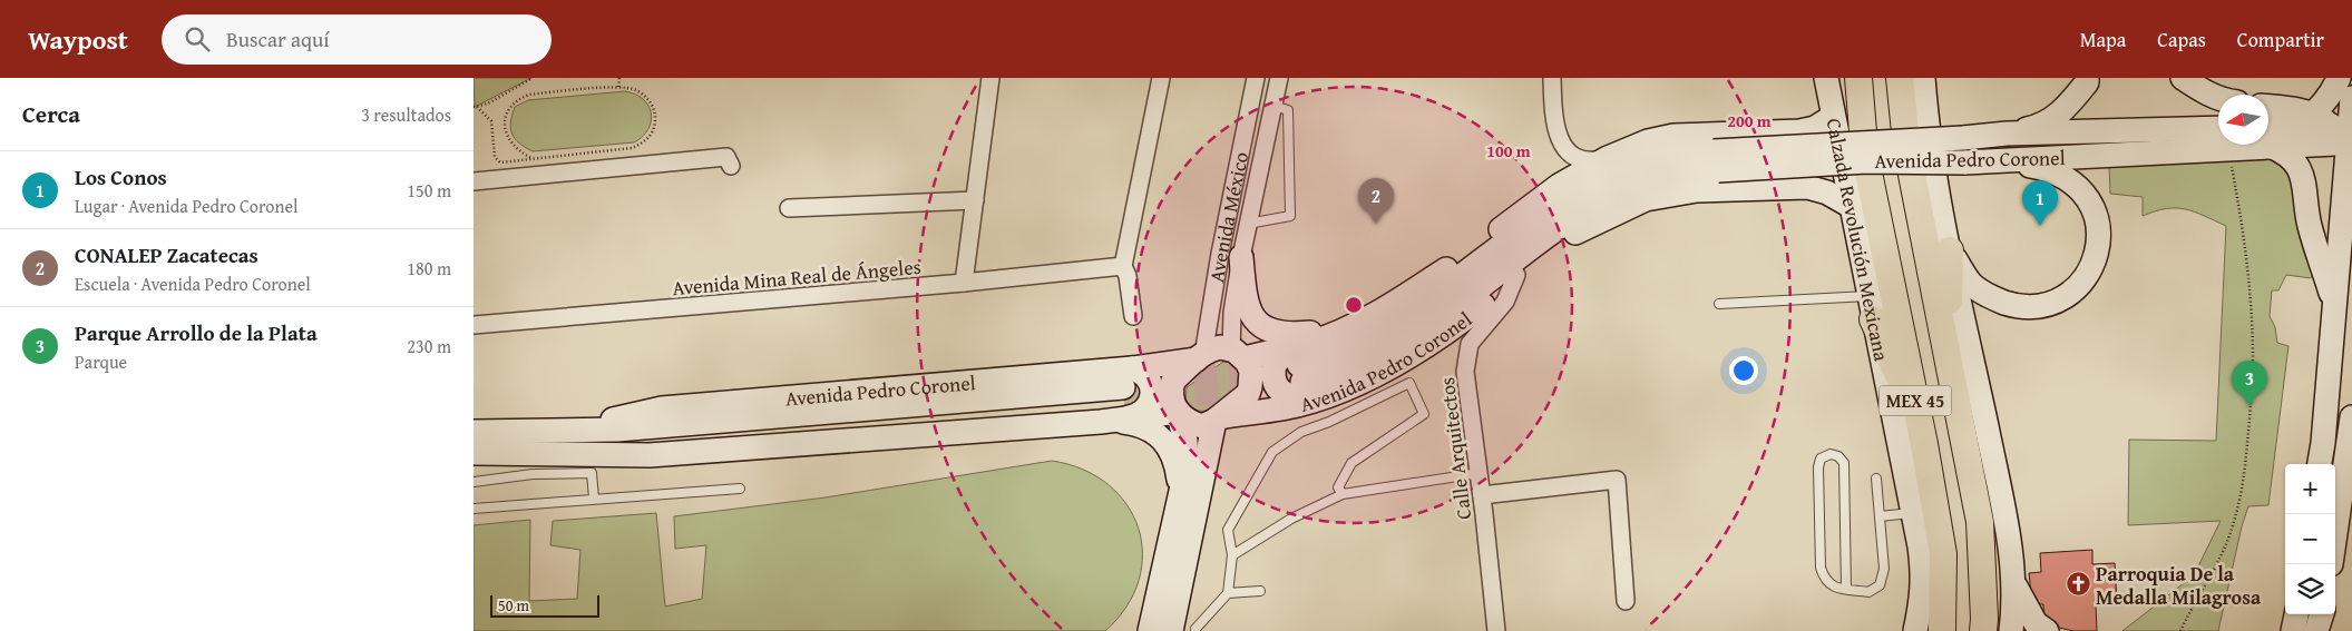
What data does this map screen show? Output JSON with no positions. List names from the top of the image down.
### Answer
{
  "streets": {
    "main road": ["MEX 45"],
    "street": [
      "Avenida Pedro Coronel",
      "Avenida México",
      "Calzada Revolución Mexicana",
      "Avenida Mina Real de Ángeles",
      "Calle Arquitectos"
    ]
  },
  "crossings": [
    ["Avenida Pedro Coronel", "Avenida México"],
    ["Avenida Pedro Coronel", "Calle Arquitectos"]
  ],
  "places": {
    "church": ["Parroquia De la Medalla Milagrosa"]
  },
  "scale_bar": "50 m",
  "north": "left",
  "page": {
    "header": "Waypost",
    "search": "Buscar aquí",
    "nav": ["Mapa", "Capas", "Compartir"],
    "heading": ["Cerca", "3 resultados"],
    "list": [
      {
        "mark": "1",
        "name": "Los Conos",
        "note": "Lugar · Avenida Pedro Coronel",
        "value": "150 m"
      },
      {
        "mark": "2",
        "name": "CONALEP Zacatecas",
        "note": "Escuela · Avenida Pedro Coronel",
        "value": "180 m"
      },
      {
        "mark": "3",
        "name": "Parque Arrollo de la Plata",
        "note": "Parque",
        "value": "230 m"
      }
    ],
    "pins": ["2", "1", "3"],
    "map_buttons": ["+", "−"],
    "scale": "50 m"
  },
  "rings": ["200 m", "100 m"]
}
